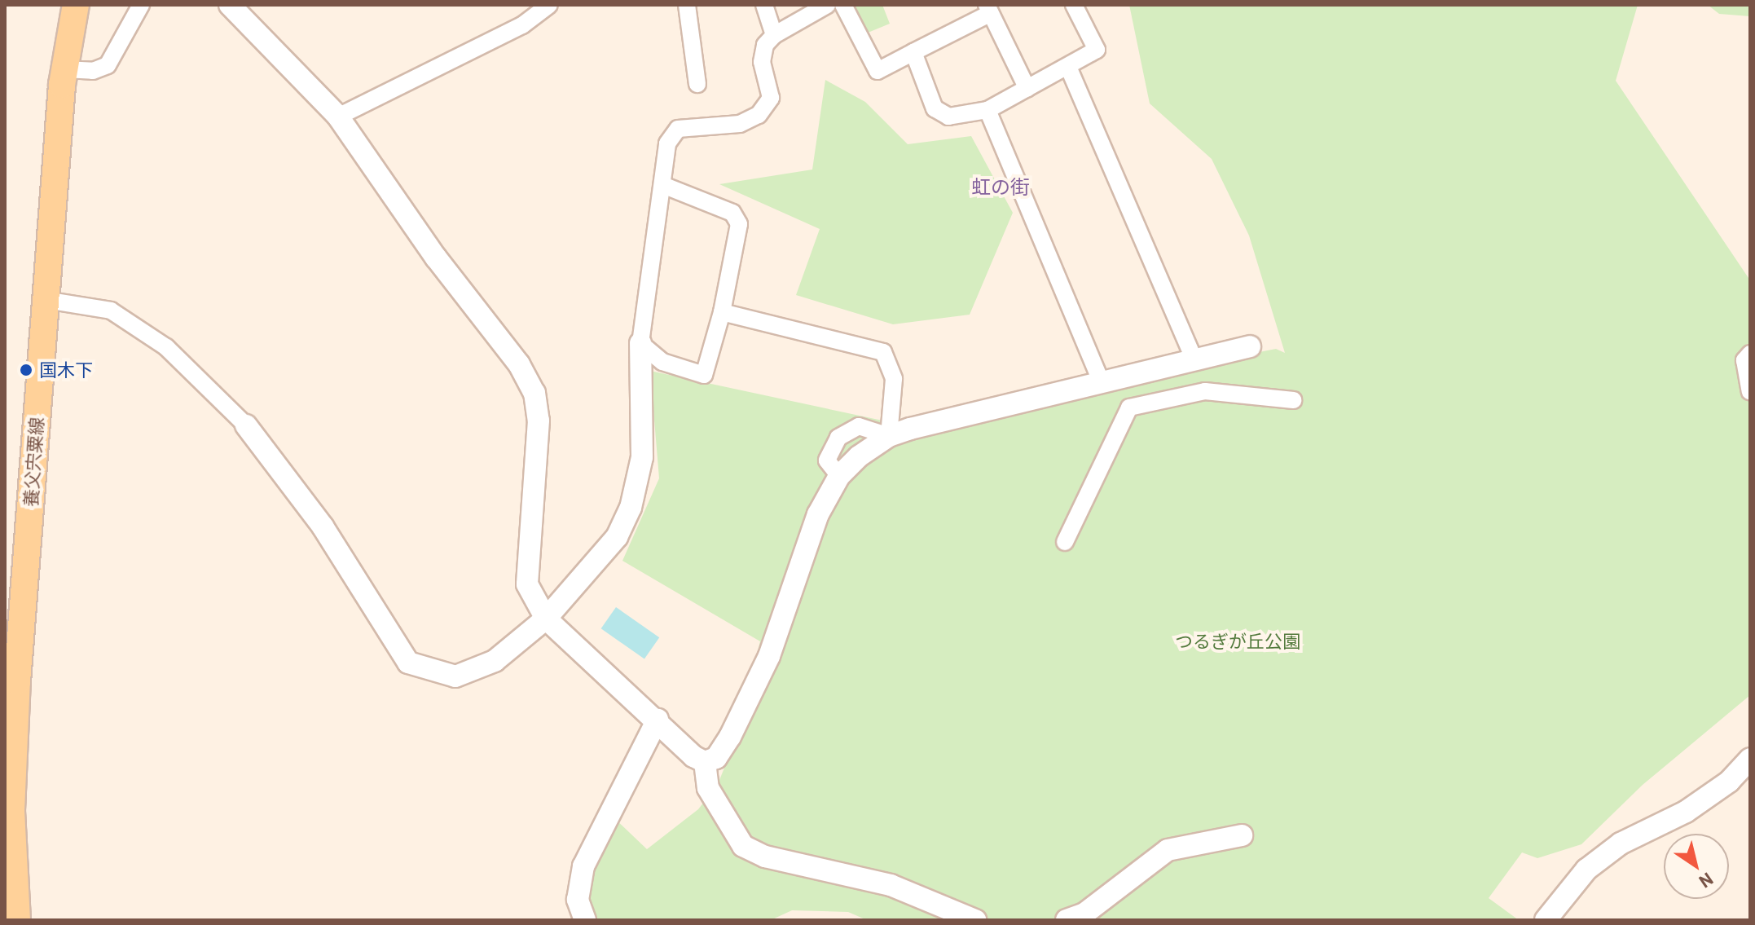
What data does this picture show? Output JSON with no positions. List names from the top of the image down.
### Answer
{
  "streets": {
    "main road": ["養父宍粟線"]
  },
  "districts": ["虹の街"],
  "parks": ["つるぎが丘公園"],
  "places": ["国木下"],
  "north": "bottom right"
}
